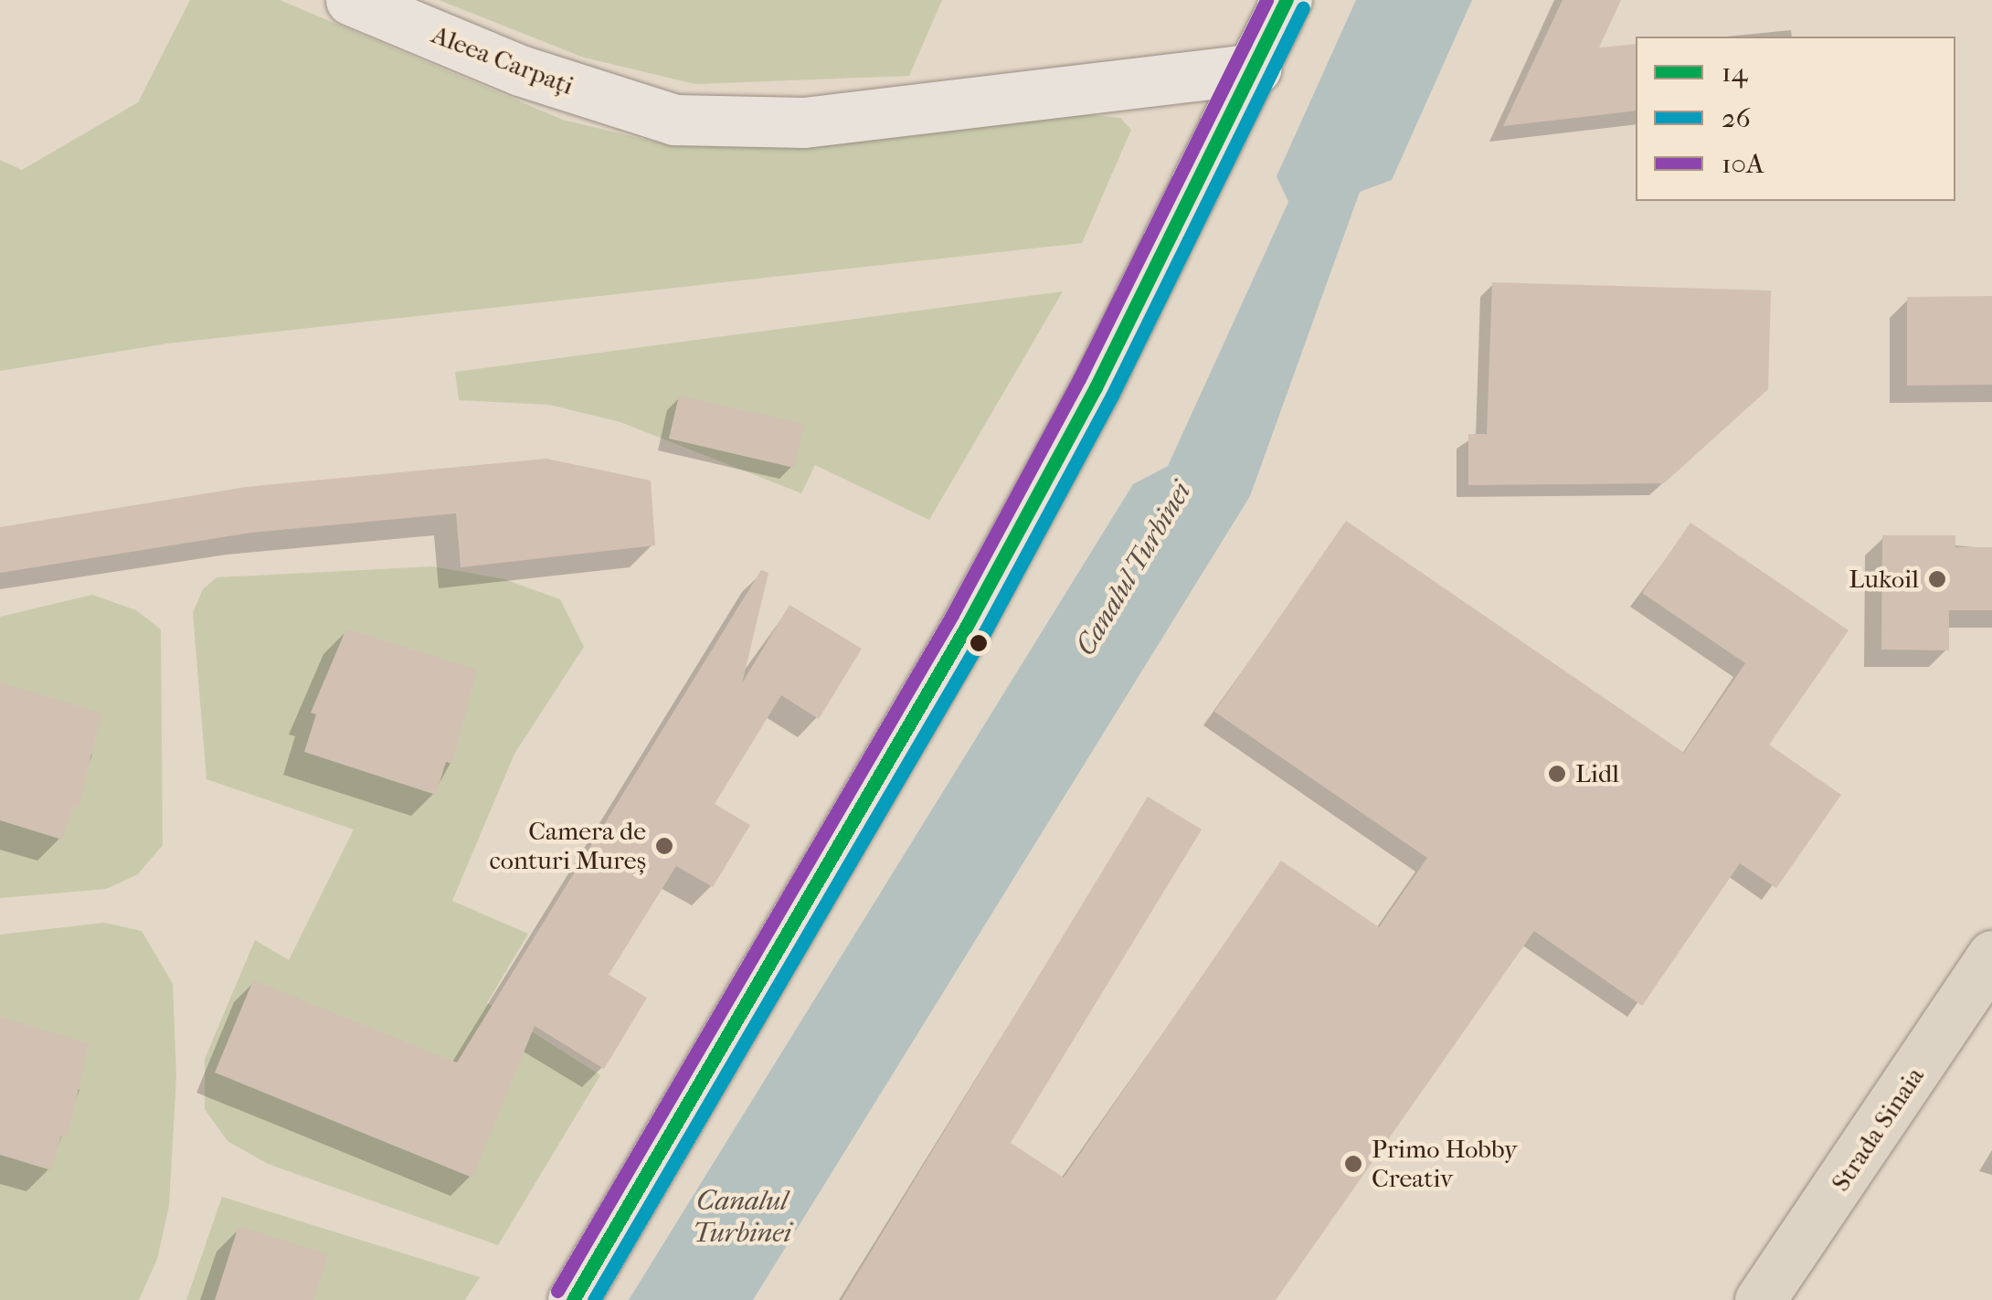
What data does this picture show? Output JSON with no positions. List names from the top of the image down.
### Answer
{
  "streets": {
    "main road": ["Strada Sinaia"],
    "street": ["Aleea Carpați"]
  },
  "water": ["Canalul Turbinei"],
  "places": [
    "Lukoil",
    "Lidl",
    "Camera de conturi Mureș",
    "Primo Hobby Creativ"
  ],
  "lines": ["transit line 14", "transit line 10A", "transit line 26"],
  "legend": ["14", "26", "10A"]
}
